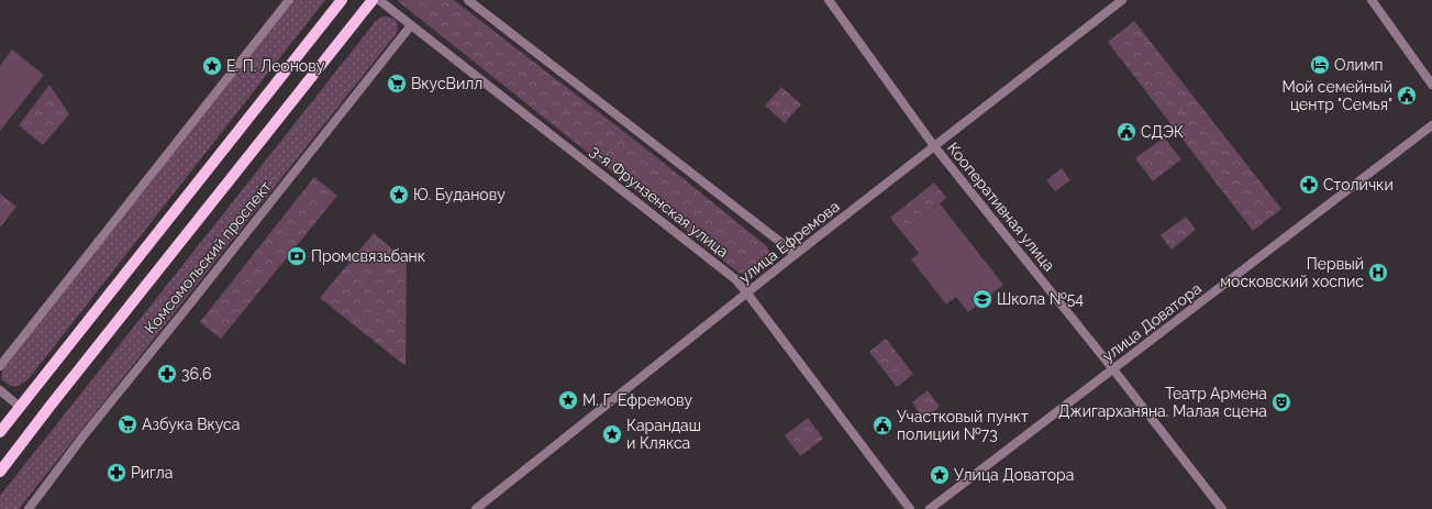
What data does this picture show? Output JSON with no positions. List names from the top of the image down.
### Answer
{
  "streets": {
    "main road": ["Комсомольский проспект"],
    "street": [
      "3-я Фрунзенская улица",
      "Кооперативная улица",
      "улица Ефремова",
      "улица Доватора"
    ]
  },
  "crossings": [
    ["3-я Фрунзенская улица", "улица Ефремова"],
    ["3-я Фрунзенская улица", "Комсомольский проспект"],
    ["Кооперативная улица", "улица Ефремова"],
    ["Кооперативная улица", "улица Доватора"]
  ],
  "places": {
    "hotel": ["Олимп"],
    "place": [
      "Е. П. Леонову",
      "Ю. Буданову",
      "М. Г. Ефремову",
      "Карандаш и Клякса",
      "Улица Доватора"
    ],
    "supermarket": ["ВкусВилл", "Азбука Вкуса"],
    "public building": ["Мой семейный центр \"Семья\"", "СДЭК", "Участковый пункт полиции №73"],
    "pharmacy": ["Столички", "36,6", "Ригла"],
    "bank": ["Промсвязьбанк"],
    "hospital": ["Первый московский хоспис"],
    "school or university": ["Школа №54"],
    "theatre": ["Театр Армена Джигарханяна. Малая сцена"]
  }
}
